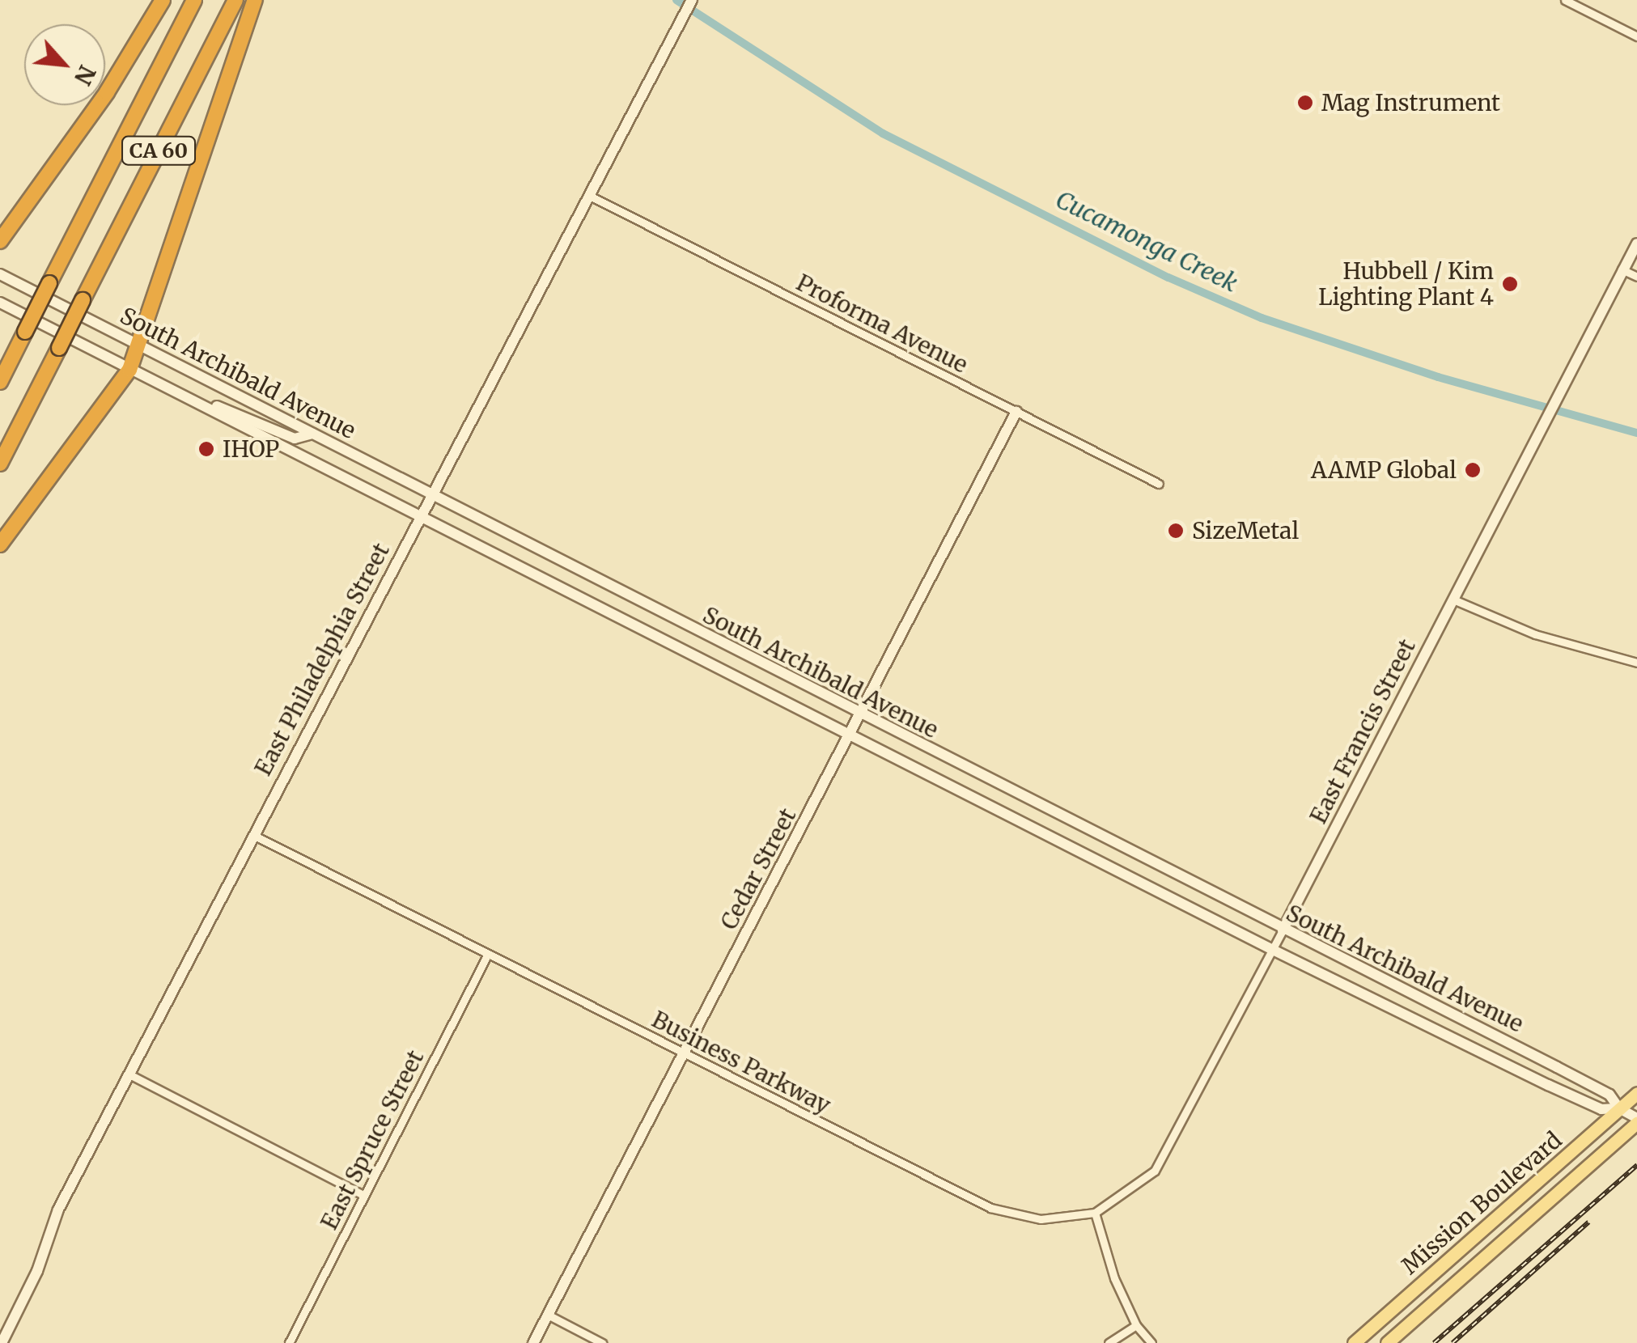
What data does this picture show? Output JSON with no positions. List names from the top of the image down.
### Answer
{
  "streets": {
    "highway": ["CA 60"],
    "main road": [
      "South Archibald Avenue",
      "East Philadelphia Street",
      "East Francis Street",
      "Cedar Street",
      "Mission Boulevard"
    ],
    "street": ["Proforma Avenue", "Business Parkway", "East Spruce Street"]
  },
  "crossings": [
    ["Proforma Avenue", "East Philadelphia Street"],
    ["Proforma Avenue", "Cedar Street"],
    ["South Archibald Avenue", "East Philadelphia Street"],
    ["South Archibald Avenue", "East Francis Street"],
    ["South Archibald Avenue", "Cedar Street"],
    ["South Archibald Avenue", "Mission Boulevard"],
    ["East Philadelphia Street", "Business Parkway"],
    ["East Francis Street", "Business Parkway"],
    ["Cedar Street", "Business Parkway"],
    ["Business Parkway", "East Spruce Street"]
  ],
  "water": ["Cucamonga Creek"],
  "places": [
    "Mag Instrument",
    "Hubbell / Kim Lighting Plant 4",
    "IHOP",
    "AAMP Global",
    "SizeMetal"
  ],
  "north": "bottom right"
}
